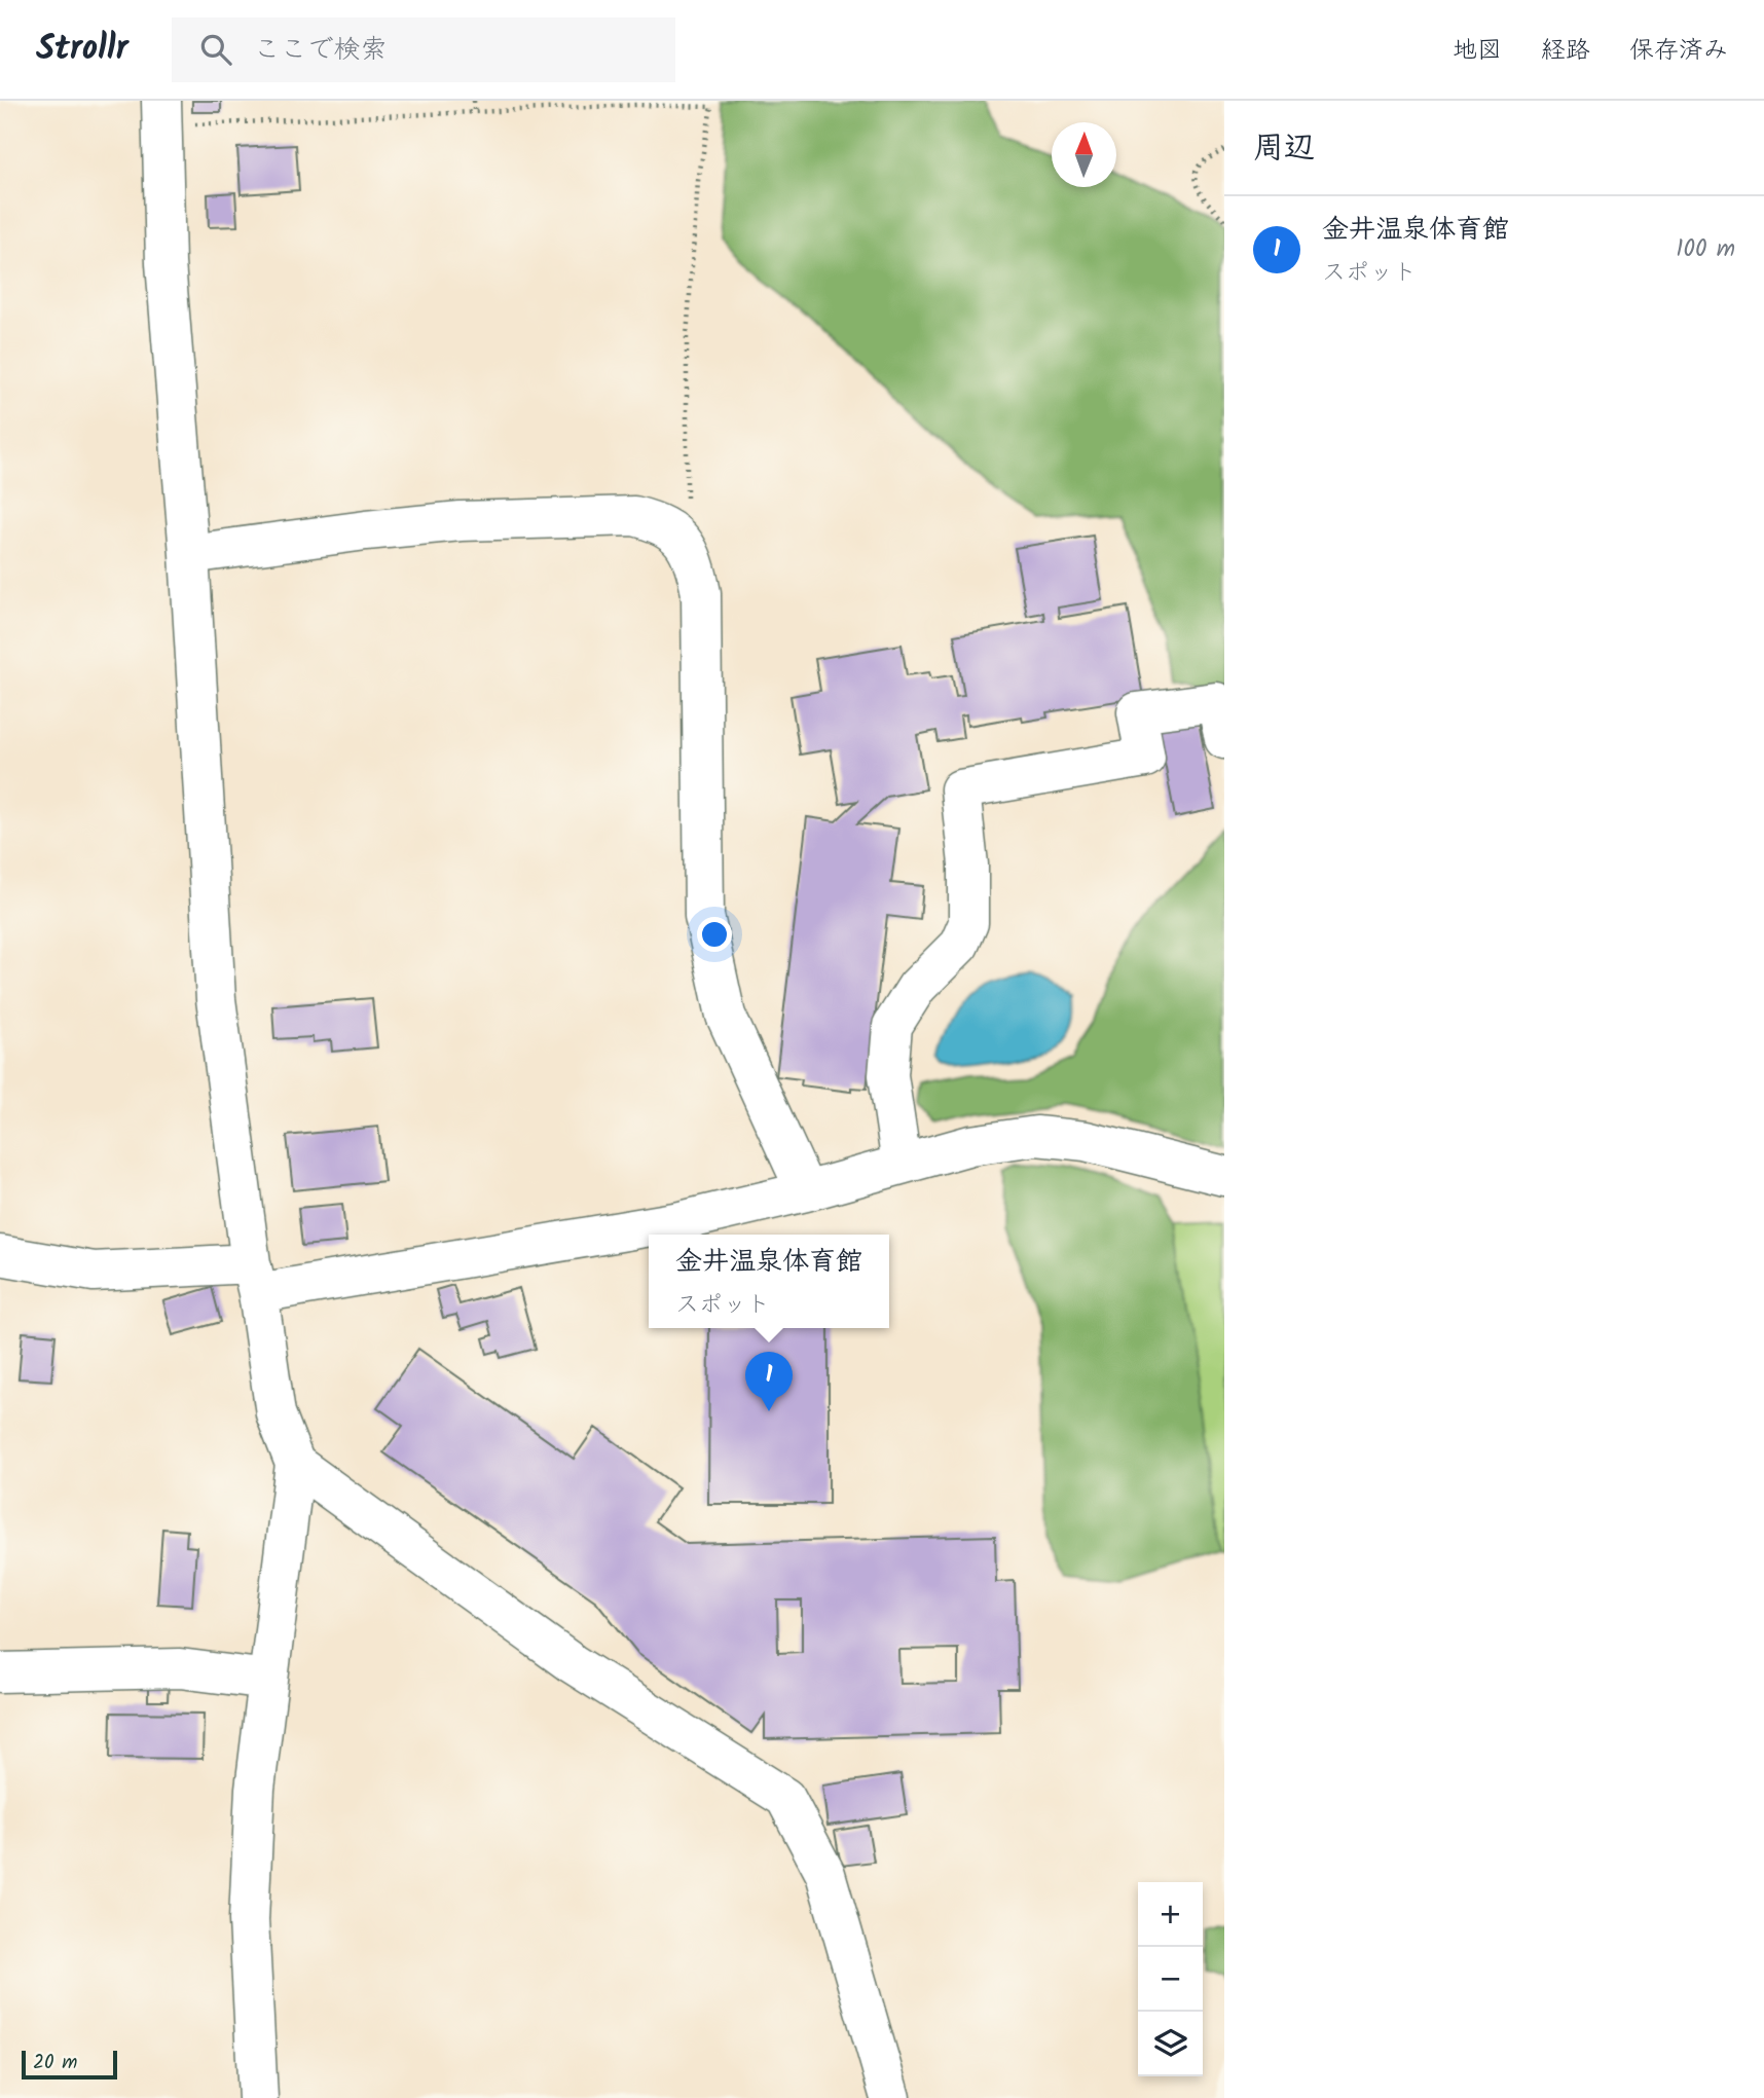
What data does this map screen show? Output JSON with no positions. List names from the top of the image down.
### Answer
{
  "scale_bar": "20 m",
  "north": "top",
  "page": {
    "header": "Strollr",
    "search": "ここで検索",
    "nav": ["地図", "経路", "保存済み"],
    "heading": "周辺",
    "list": [
      {
        "mark": "1",
        "name": "金井温泉体育館",
        "note": "スポット",
        "value": "100 m"
      }
    ],
    "popup": ["金井温泉体育館", "スポット"],
    "pins": "1",
    "map_buttons": ["+", "−"],
    "scale": "20 m"
  }
}
